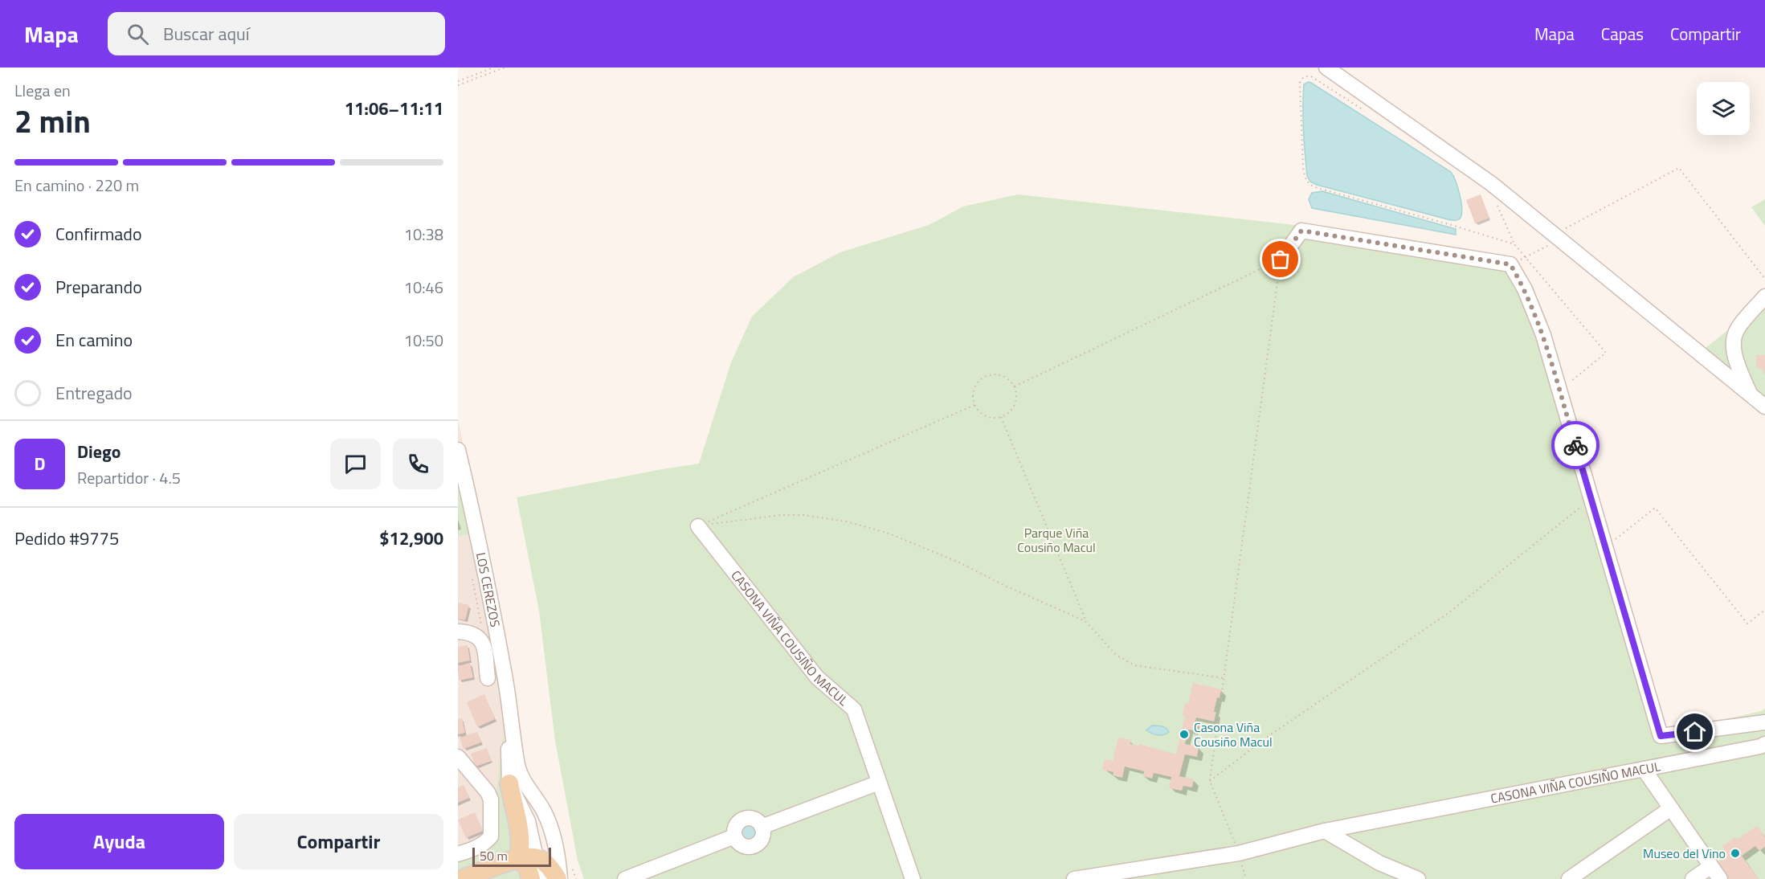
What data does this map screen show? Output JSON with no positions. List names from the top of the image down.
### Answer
{
  "streets": {
    "street": ["LOS CEREZOS", "CASONA VIÑA COUSIÑO MACUL"]
  },
  "parks": ["Parque Viña Cousiño Macul"],
  "places": ["Casona Viña Cousiño Macul", "Museo del Vino"],
  "scale_bar": "50 m",
  "page": {
    "header": "Mapa",
    "search": "Buscar aquí",
    "nav": ["Mapa", "Capas", "Compartir"],
    "heading": ["2 min", "Llega en", "11:06–11:11"],
    "panel": [
      "Diego",
      "Repartidor · 4.5",
      "Pedido #9775",
      "$12,900"
    ],
    "bar": "En camino · 220 m",
    "list": [
      ["Confirmado", "10:38"],
      ["Preparando", "10:46"],
      ["En camino", "10:50"],
      "Entregado"
    ],
    "round": "D",
    "buttons": ["Ayuda", "Compartir"],
    "scale": "50 m"
  }
}
